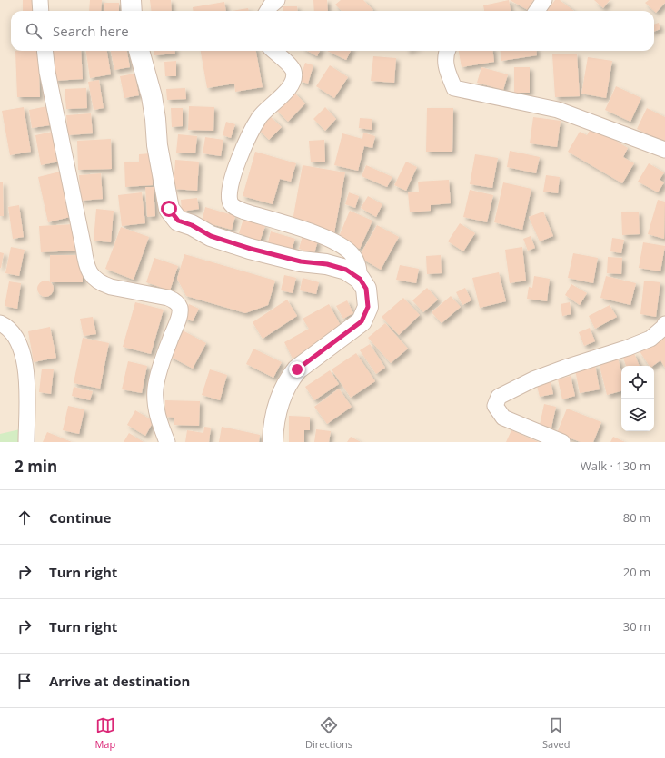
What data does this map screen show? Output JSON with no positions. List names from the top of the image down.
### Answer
{
  "page": {
    "search": "Search here",
    "heading": ["2 min", "Walk · 130 m"],
    "list": [
      ["Continue", "80 m"],
      ["Turn right", "20 m"],
      ["Turn right", "30 m"],
      "Arrive at destination"
    ],
    "nav": ["Map", "Directions", "Saved"]
  }
}
